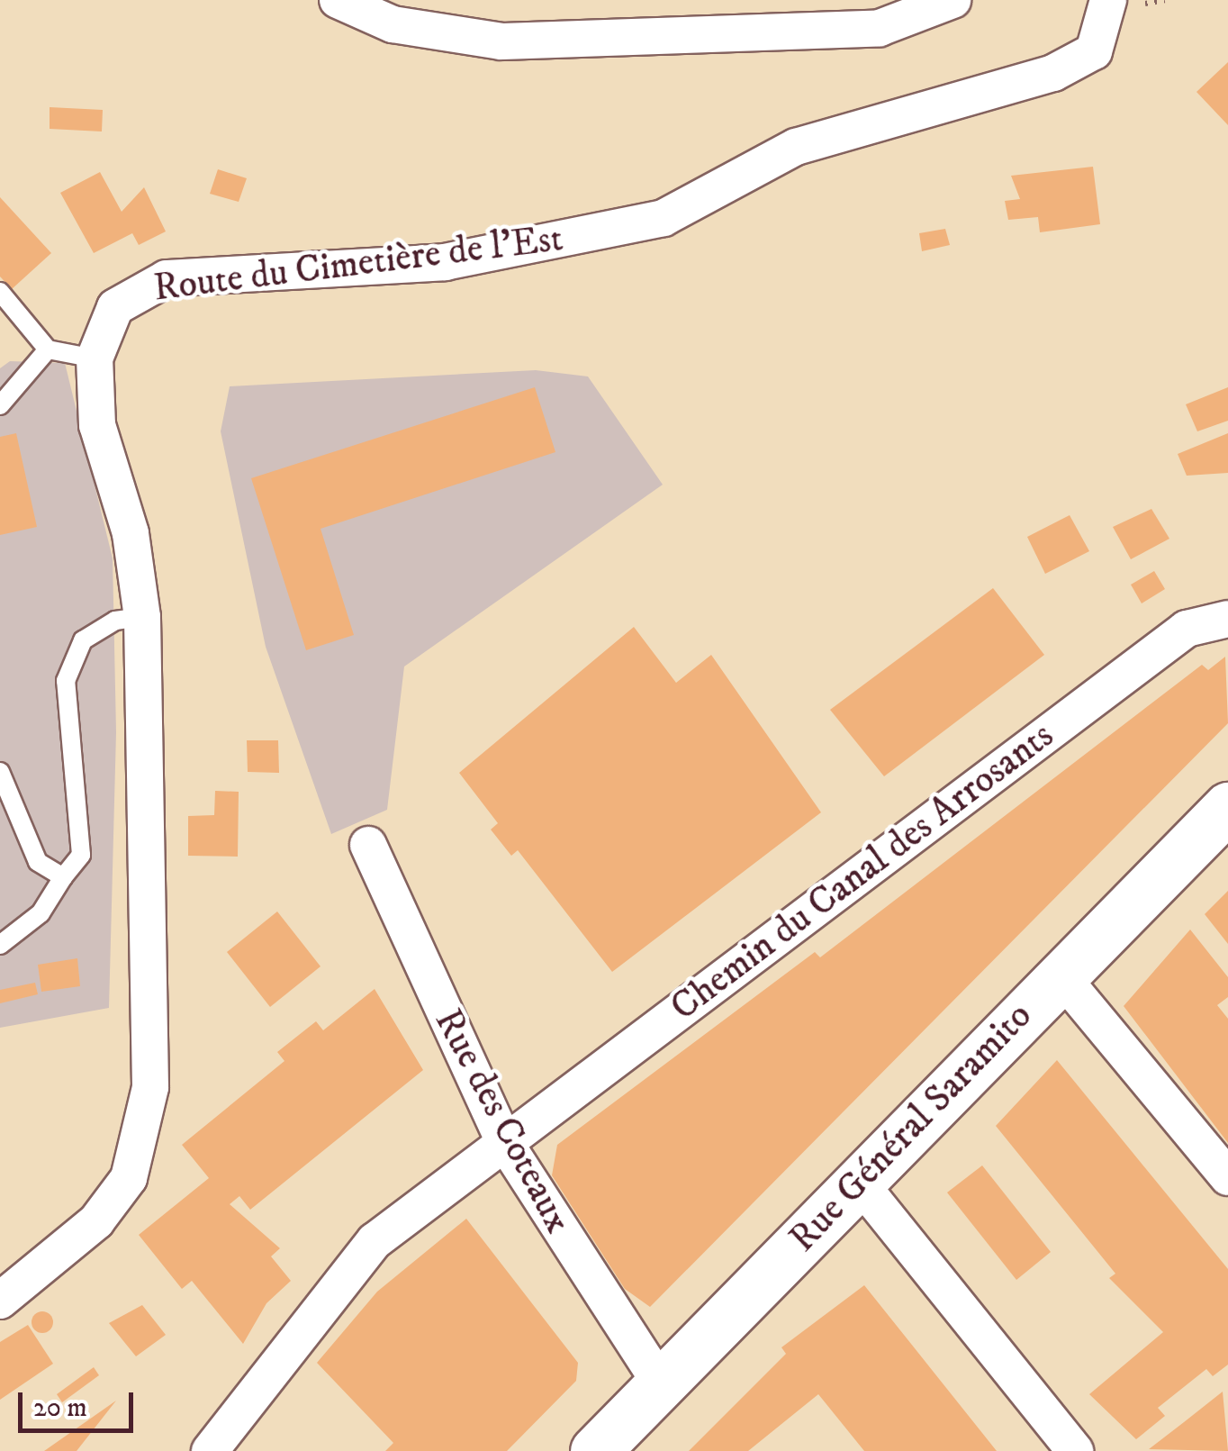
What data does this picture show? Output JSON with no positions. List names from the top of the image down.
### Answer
{
  "streets": {
    "street": [
      "Route du Cimetière de l'Est",
      "Chemin du Canal des Arrosants",
      "Rue des Coteaux",
      "Rue Général Saramito"
    ]
  },
  "crossings": [
    ["Chemin du Canal des Arrosants", "Rue des Coteaux"],
    ["Rue des Coteaux", "Rue Général Saramito"]
  ],
  "scale_bar": "20 m"
}
